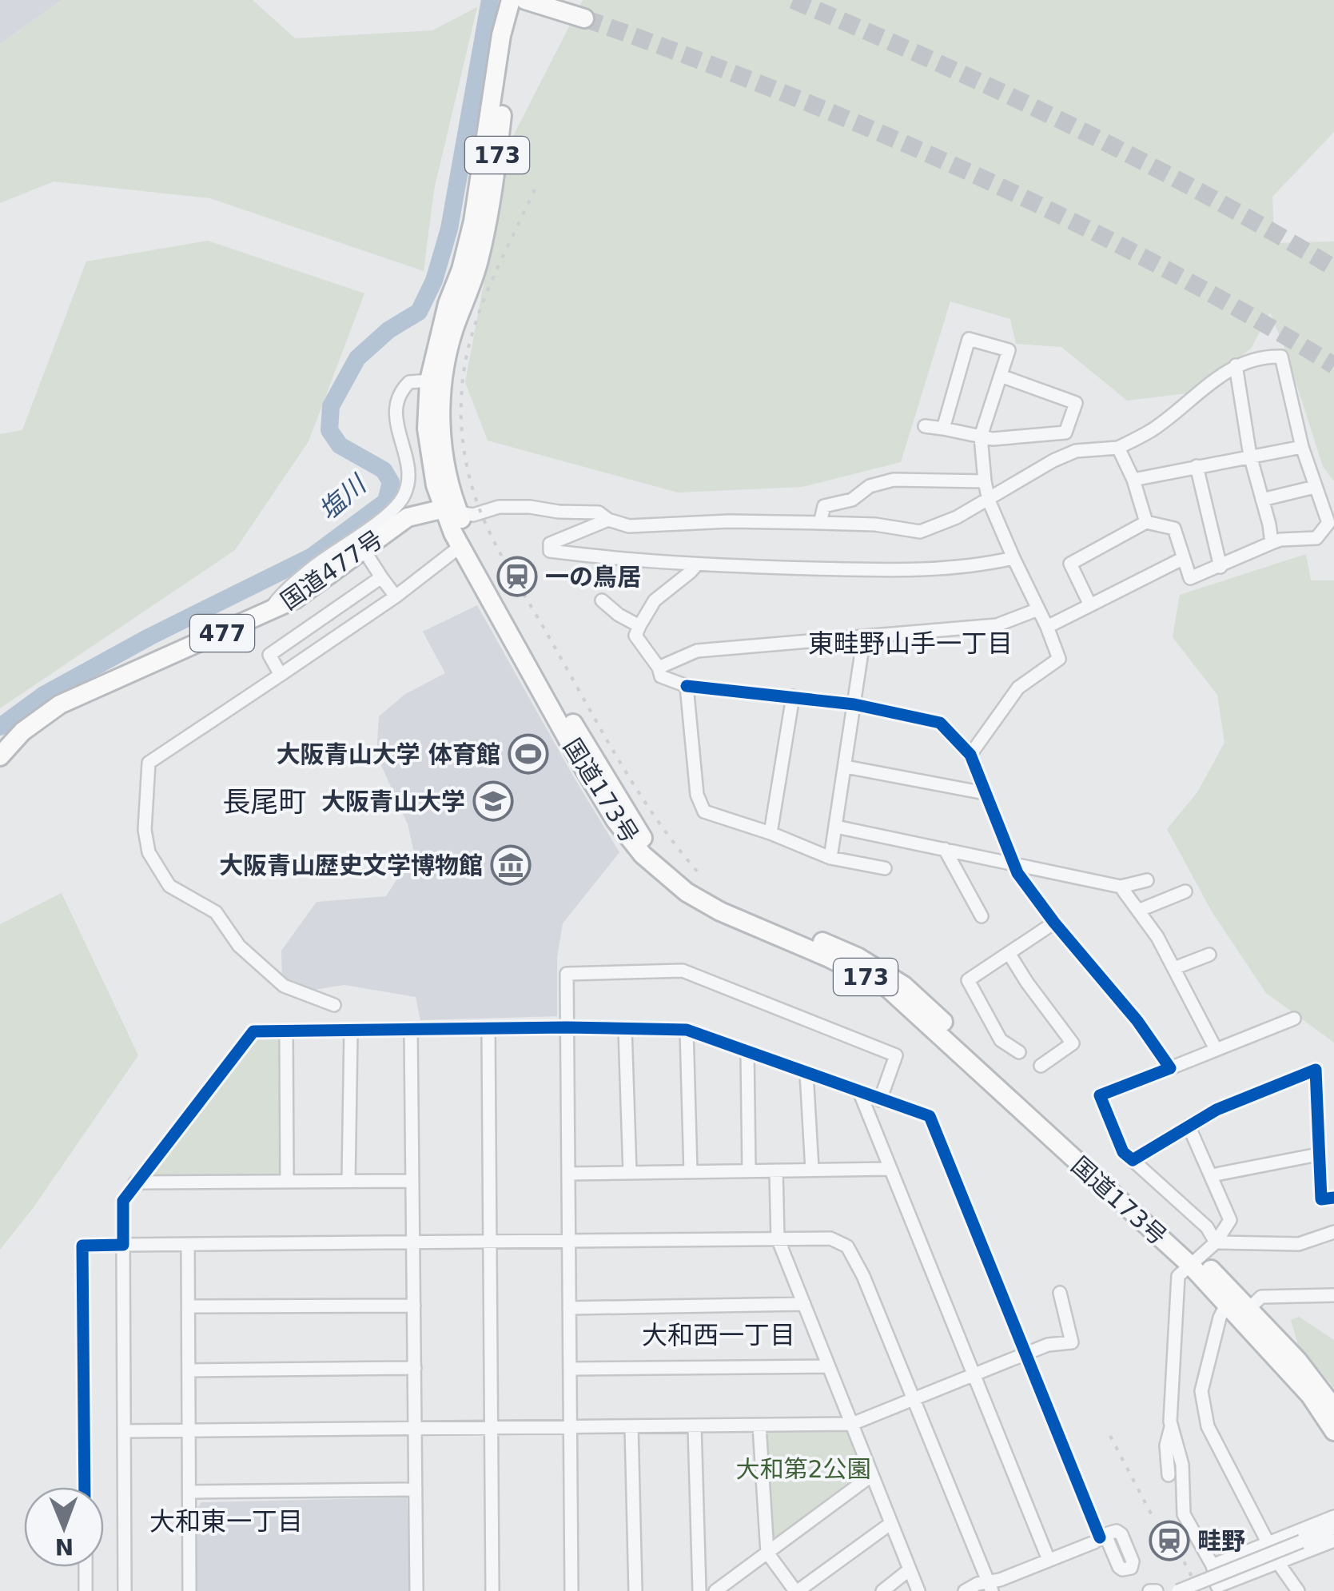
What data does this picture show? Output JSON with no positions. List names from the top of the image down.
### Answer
{
  "streets": {
    "highway": [
      "173",
      "国道477号",
      "477",
      "国道173号"
    ]
  },
  "crossings": [
    ["国道477号", "国道173号"]
  ],
  "districts": [
    "東畦野山手一丁目",
    "長尾町",
    "大和西一丁目",
    "大和東一丁目"
  ],
  "water": ["塩川"],
  "parks": ["大和第2公園"],
  "places": {
    "station": ["一の鳥居", "畦野"],
    "sports": ["大阪青山大学 体育館"],
    "school or university": ["大阪青山大学"],
    "museum": ["大阪青山歴史文学博物館"]
  },
  "north": "bottom"
}
